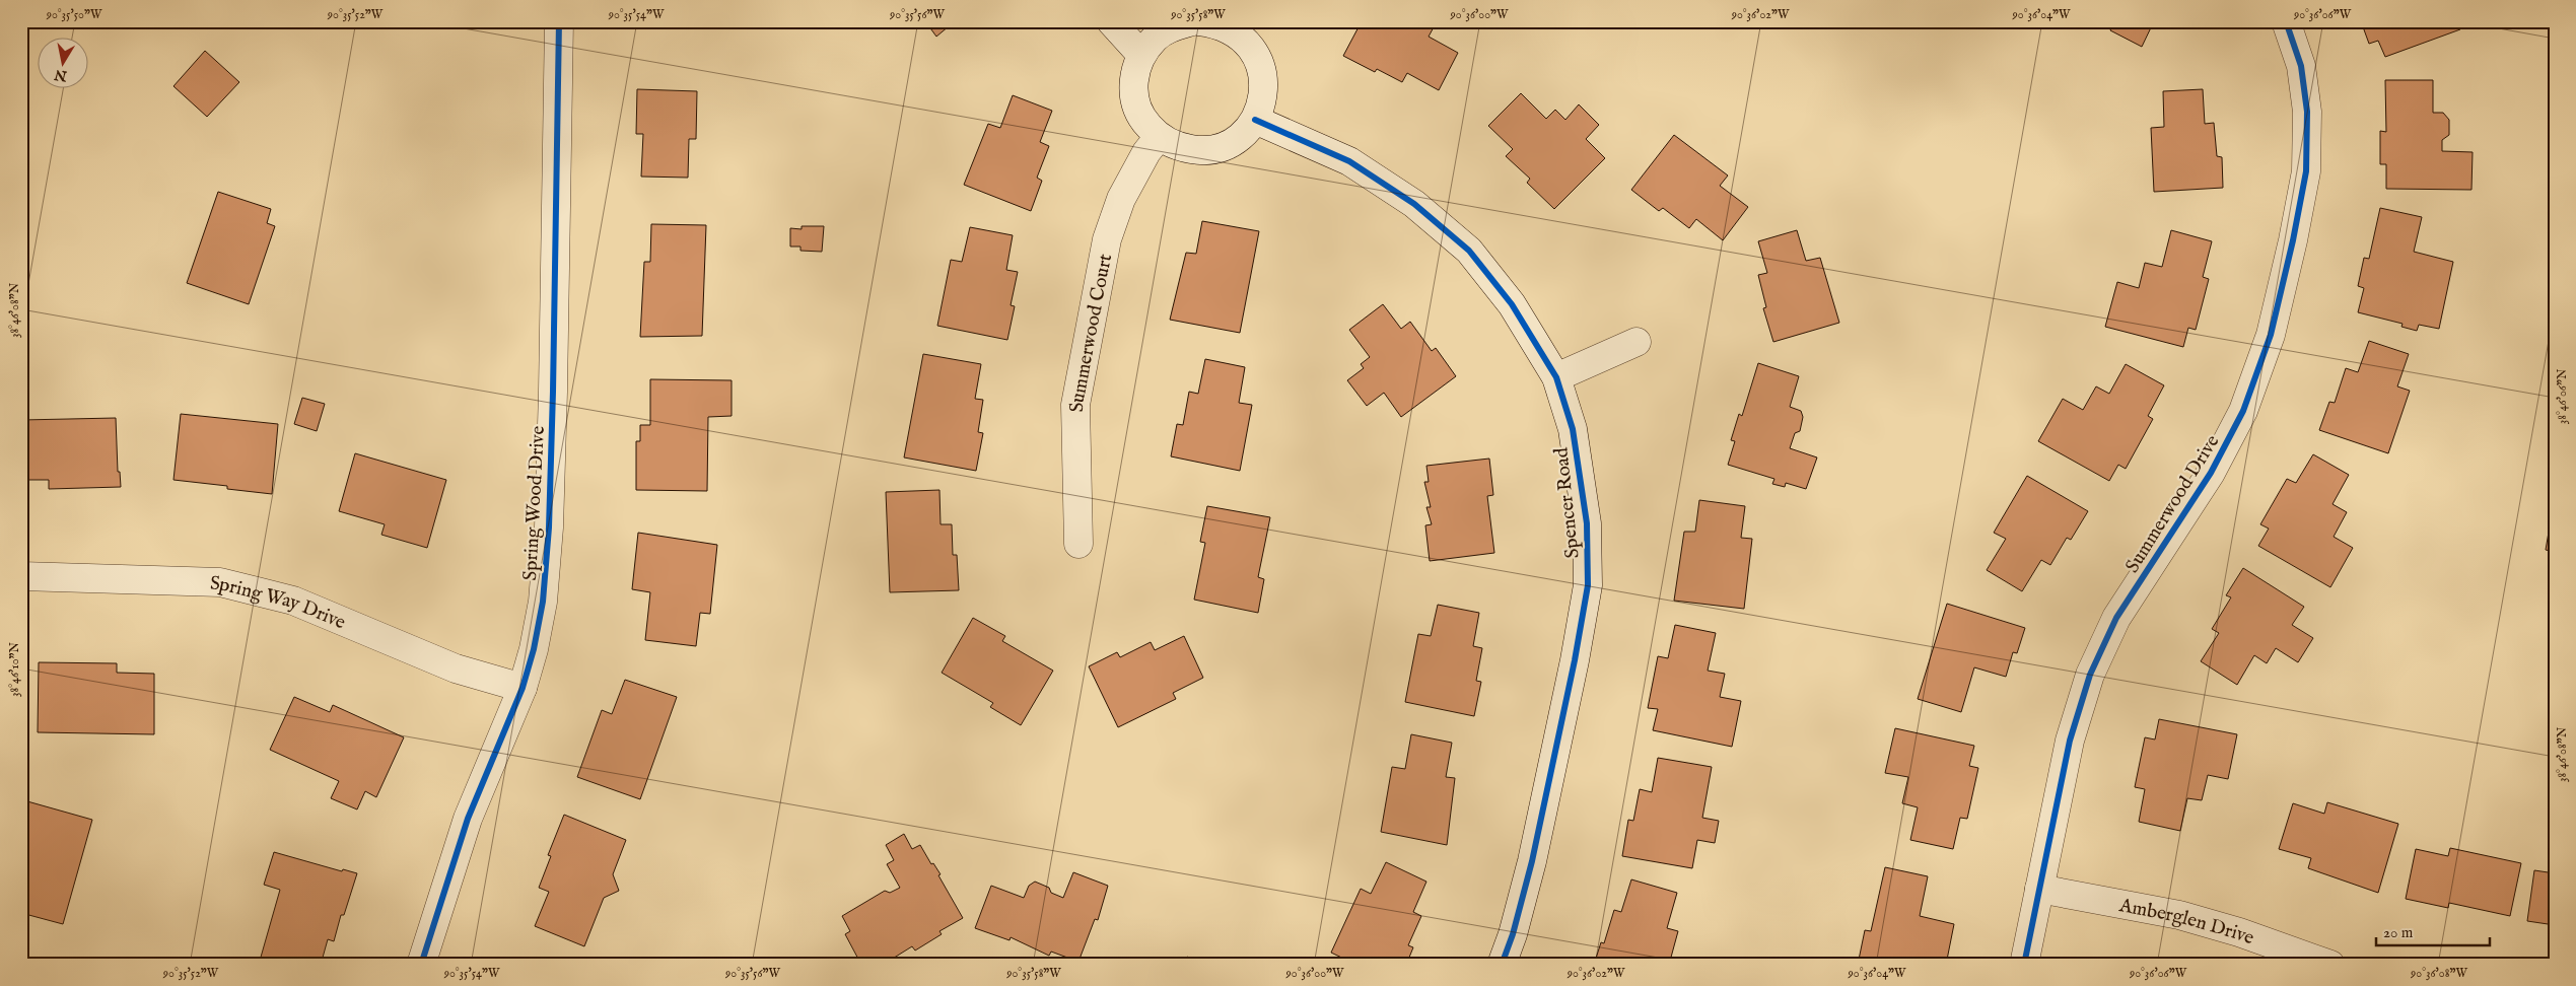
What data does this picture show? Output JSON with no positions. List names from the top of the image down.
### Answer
{
  "streets": {
    "street": [
      "Summerwood Court",
      "Spring Wood Drive",
      "Spencer Road",
      "Summerwood Drive",
      "Spring Way Drive",
      "Amberglen Drive"
    ]
  },
  "crossings": [
    ["Spring Wood Drive", "Spring Way Drive"],
    ["Summerwood Drive", "Amberglen Drive"]
  ],
  "scale_bar": "20 m",
  "north": "bottom",
  "coordinates": [
    "90°35'50\"W",
    "90°35'52\"W",
    "90°35'54\"W",
    "90°35'56\"W",
    "90°35'58\"W",
    "90°36'00\"W",
    "90°36'02\"W",
    "90°36'04\"W",
    "90°36'06\"W",
    "38°46'08\"N",
    "38°46'06\"N",
    "38°46'10\"N",
    "90°36'08\"W"
  ]
}
